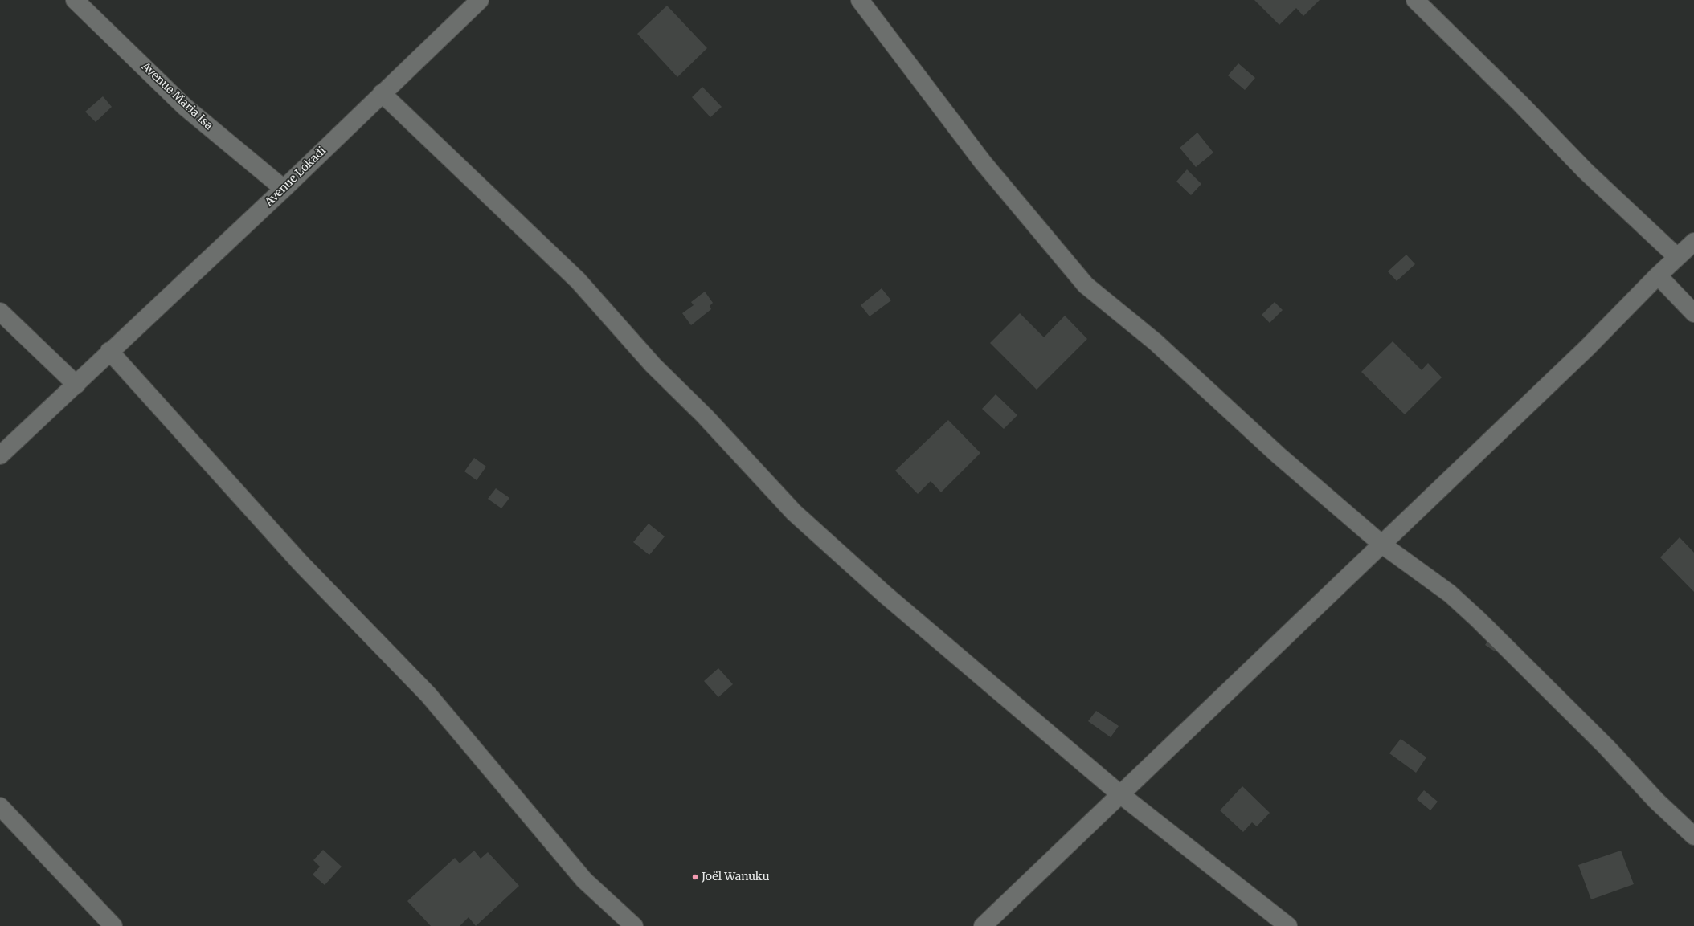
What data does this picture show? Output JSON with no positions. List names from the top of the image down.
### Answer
{
  "streets": {
    "street": ["Avenue Maria Isa", "Avenue Lokadi"]
  },
  "crossings": [
    ["Avenue Maria Isa", "Avenue Lokadi"]
  ],
  "places": ["Joël Wanuku"]
}
